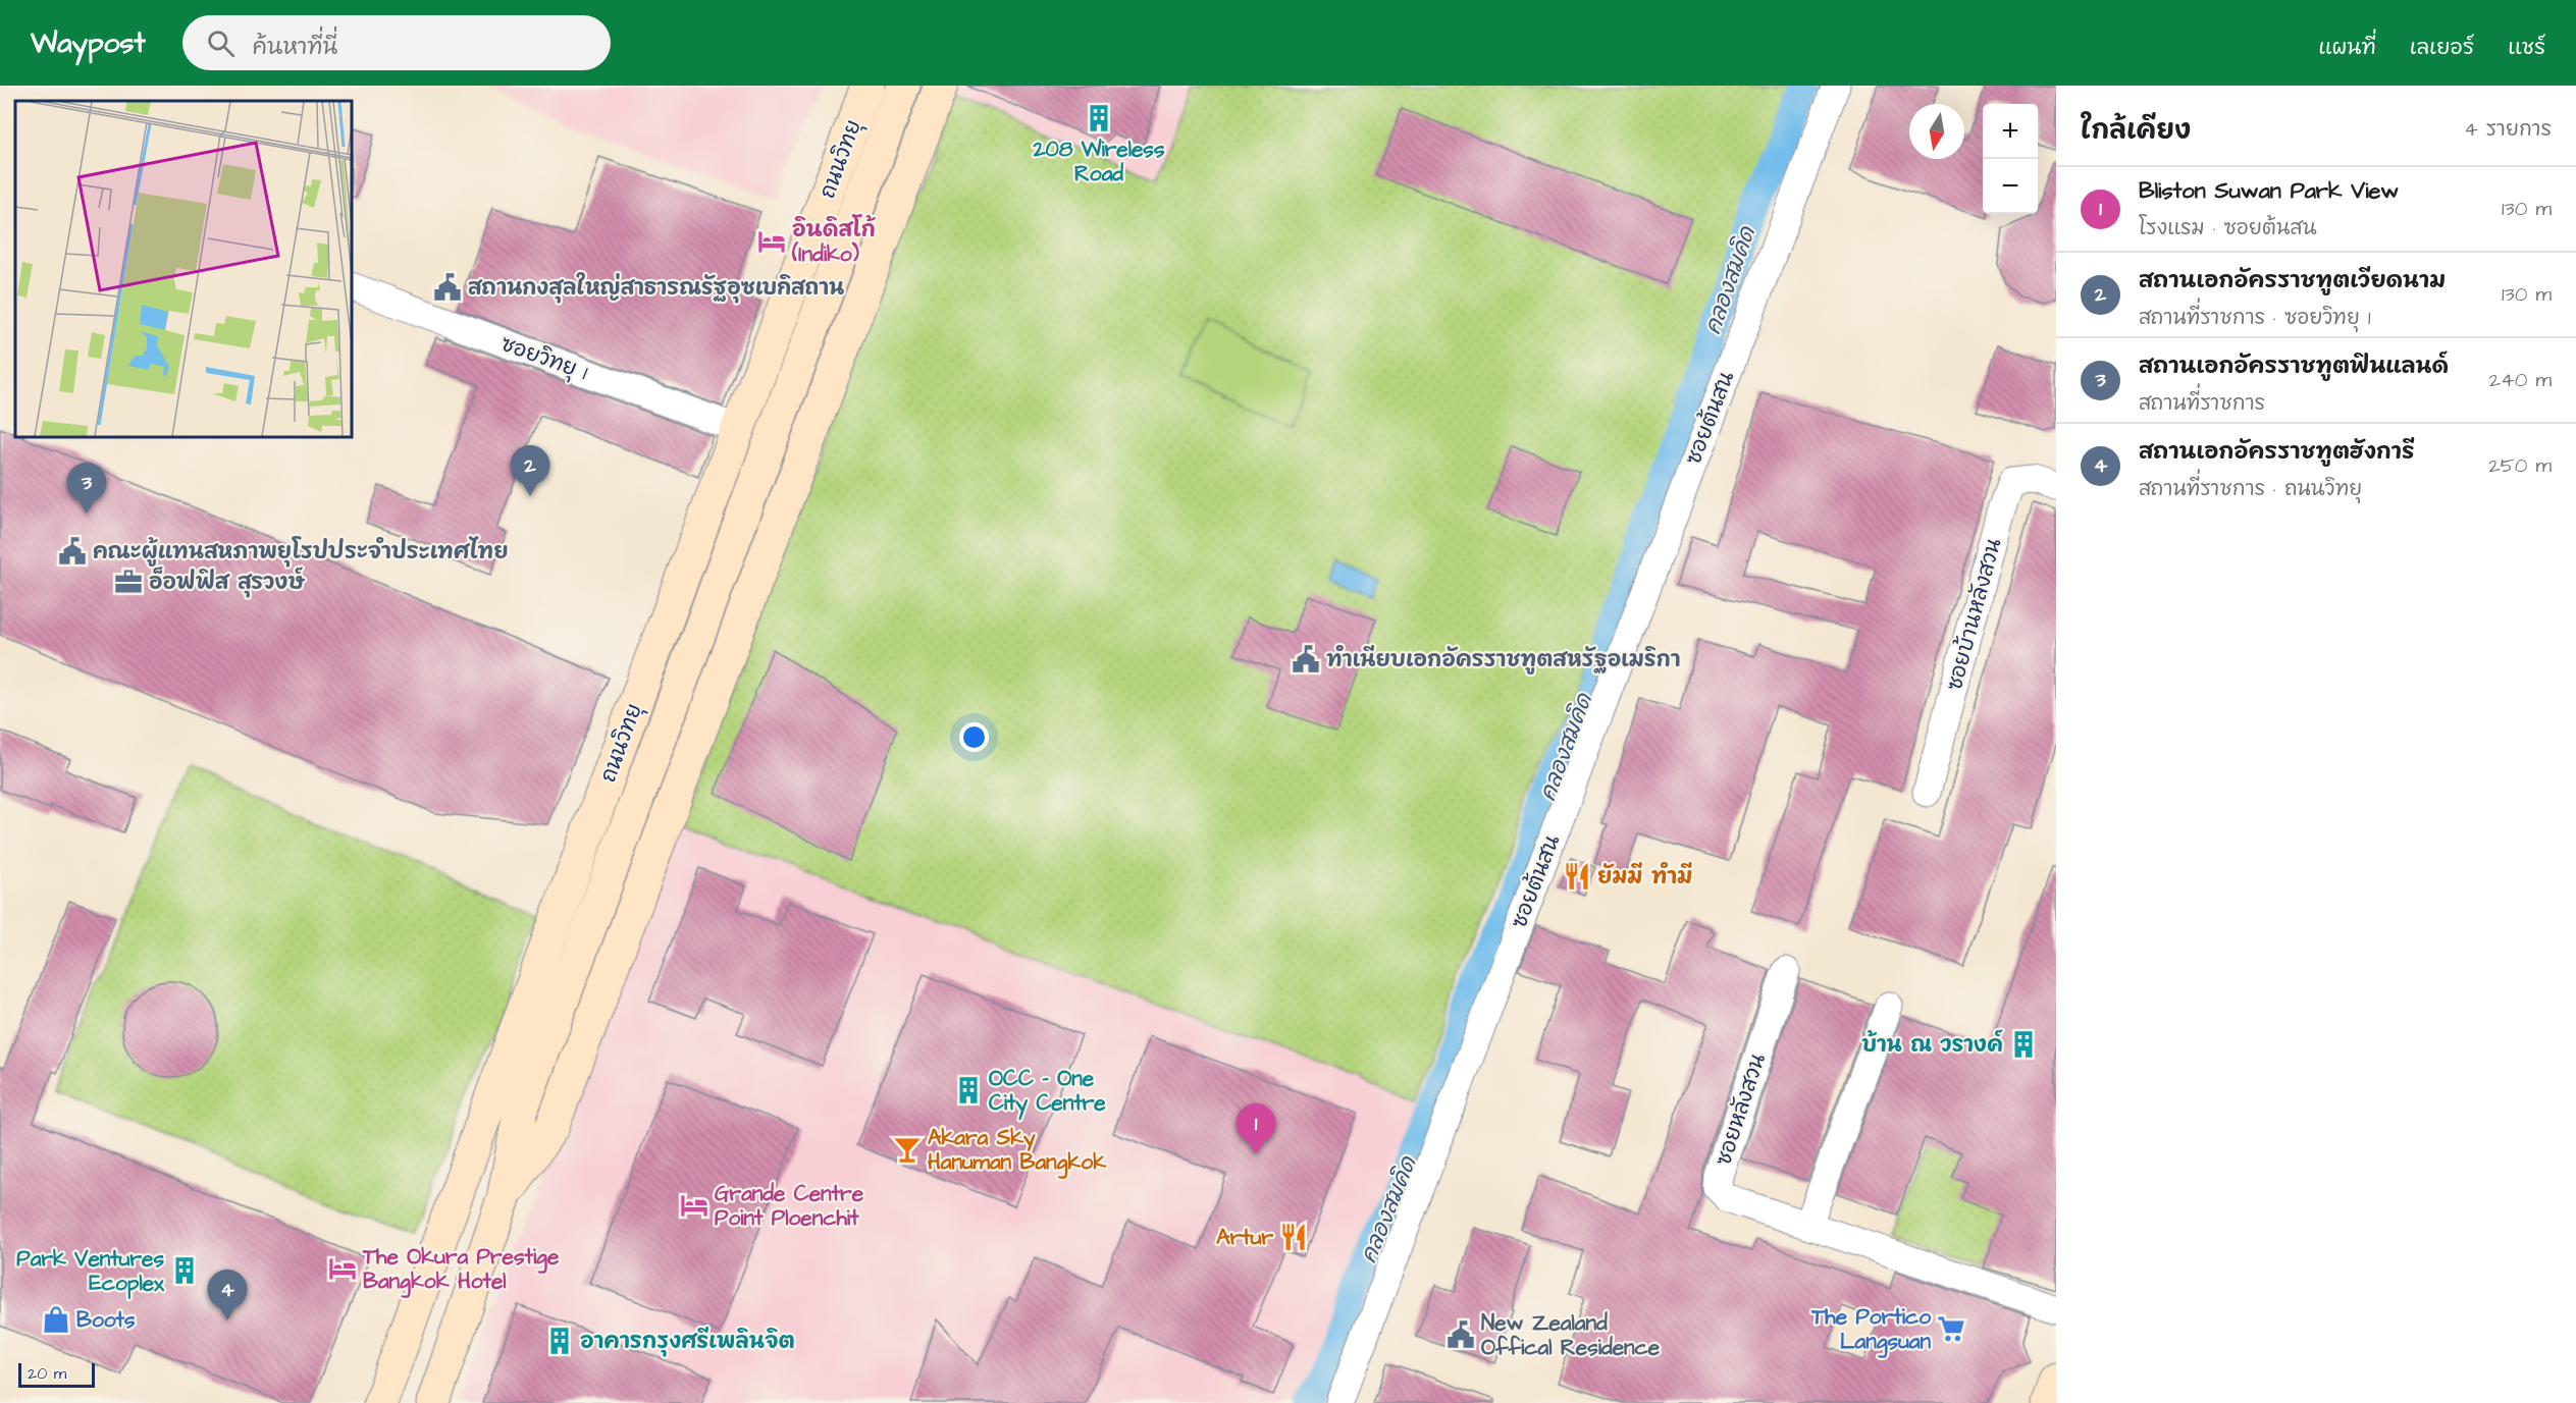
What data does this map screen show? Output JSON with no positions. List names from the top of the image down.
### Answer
{
  "streets": {
    "main road": ["ถนนวิทยุ"],
    "street": [
      "ซอยวิทยุ 1",
      "ซอยต้นสน",
      "ซอยบ้านหลังสวน",
      "ซอยหลังสวน"
    ]
  },
  "crossings": [
    ["ถนนวิทยุ", "ซอยวิทยุ 1"]
  ],
  "water": ["คลองสมคิด"],
  "places": {
    "building": [
      "208 Wireless Road",
      "บ้าน ณ วรางค์",
      "OCC - One City Centre",
      "Park Ventures Ecoplex",
      "อาคารกรุงศรีเพลินจิต"
    ],
    "hotel": ["อินดิสโก้ (Indiko)", "Grande Centre Point Ploenchit", "The Okura Prestige Bangkok Hotel"],
    "public building": [
      "สถานกงสุลใหญ่สาธารณรัฐอุซเบกิสถาน",
      "คณะผู้แทนสหภาพยุโรปประจำประเทศไทย",
      "ทำเนียบเอกอัครราชทูตสหรัฐอเมริกา",
      "New Zealand Offical Residence"
    ],
    "office": ["อ็อฟฟิส สุรวงษ์"],
    "restaurant": ["ยัมมี ทำมี", "Artur"],
    "bar": ["Akara Sky Hanuman Bangkok"],
    "shop": ["Boots"],
    "supermarket": ["The Portico Langsuan"]
  },
  "scale_bar": "20 m",
  "north": "bottom",
  "page": {
    "header": "Waypost",
    "search": "ค้นหาที่นี่",
    "nav": ["แผนที่", "เลเยอร์", "แชร์"],
    "heading": ["ใกล้เคียง", "4 รายการ"],
    "map_buttons": ["+", "−"],
    "list": [
      {
        "mark": "1",
        "name": "Bliston Suwan Park View",
        "note": "โรงแรม · ซอยต้นสน",
        "value": "130 m"
      },
      {
        "mark": "2",
        "name": "สถานเอกอัครราชทูตเวียดนาม",
        "note": "สถานที่ราชการ · ซอยวิทยุ 1",
        "value": "130 m"
      },
      {
        "mark": "3",
        "name": "สถานเอกอัครราชทูตฟินแลนด์",
        "note": "สถานที่ราชการ",
        "value": "240 m"
      },
      {
        "mark": "4",
        "name": "สถานเอกอัครราชทูตฮังการี",
        "note": "สถานที่ราชการ · ถนนวิทยุ",
        "value": "250 m"
      }
    ],
    "pins": [
      "2",
      "3",
      "1",
      "4"
    ],
    "scale": "20 m"
  }
}
